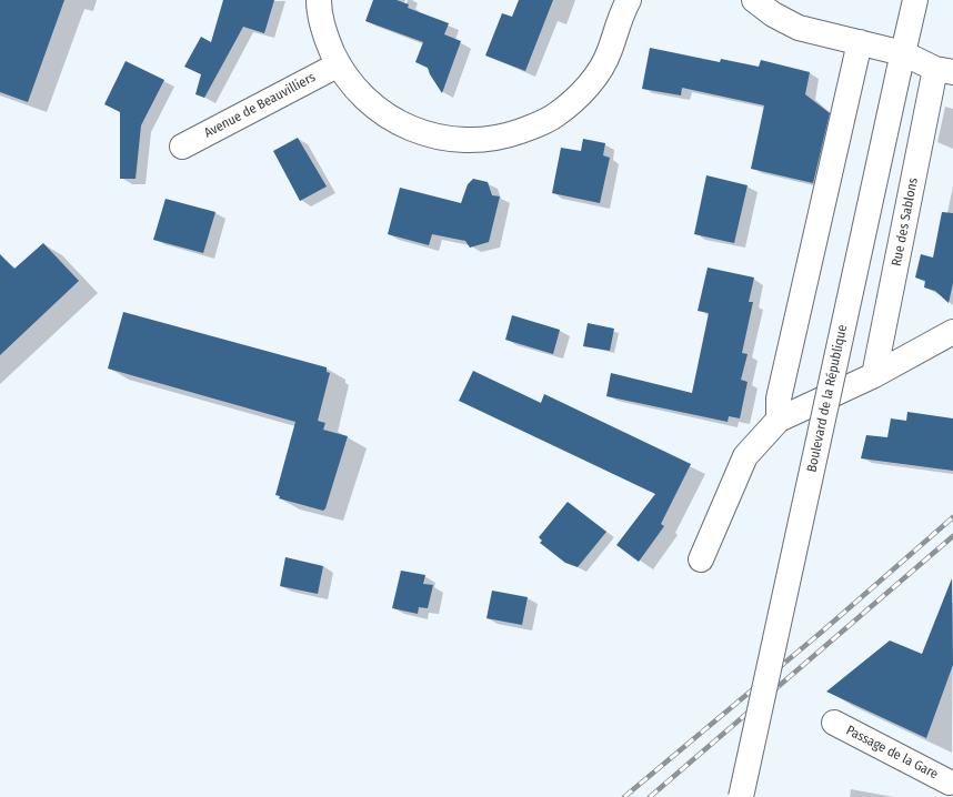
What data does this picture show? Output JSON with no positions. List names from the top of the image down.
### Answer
{
  "streets": {
    "street": [
      "Avenue de Beauvilliers",
      "Rue des Sablons",
      "Boulevard de la République",
      "Passage de la Gare"
    ]
  },
  "crossings": [
    ["Rue des Sablons", "Boulevard de la République"]
  ]
}
